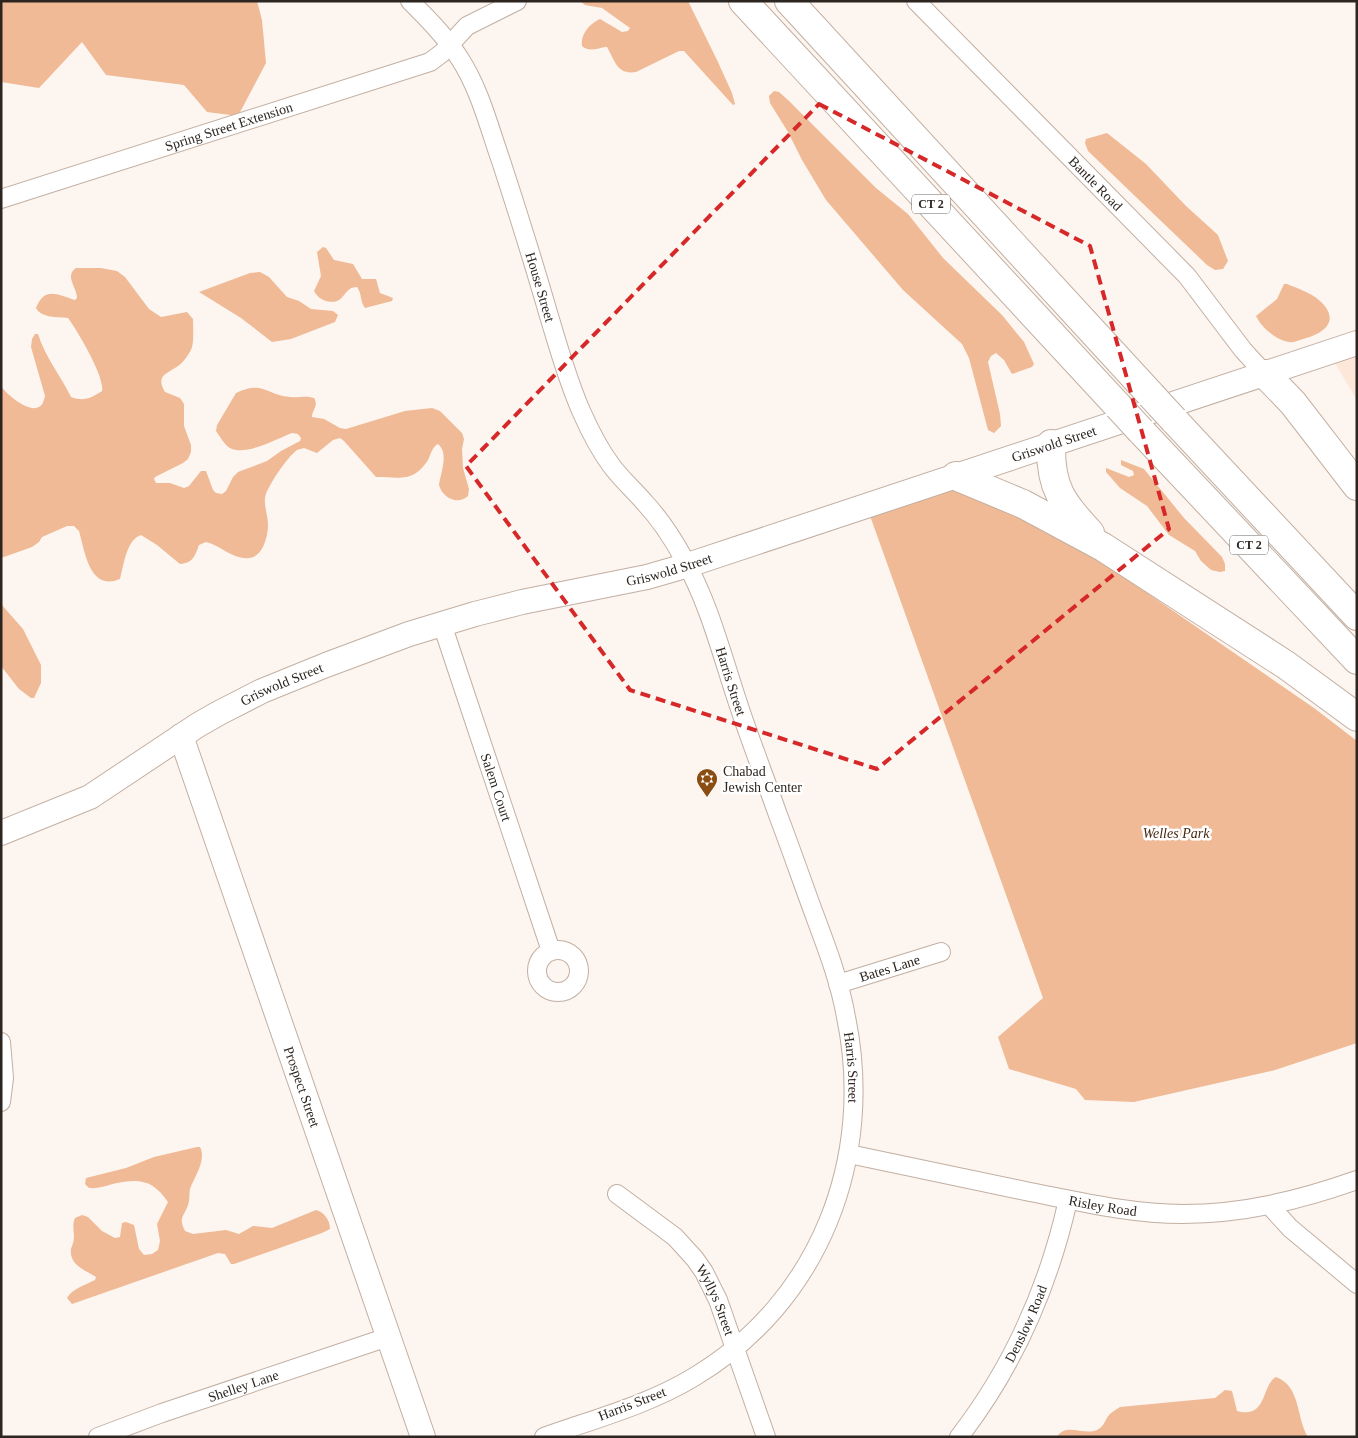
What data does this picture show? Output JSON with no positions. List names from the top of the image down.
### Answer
{
  "streets": {
    "highway": ["CT 2"],
    "main road": ["Griswold Street", "Prospect Street"],
    "street": [
      "Spring Street Extension",
      "Bantle Road",
      "House Street",
      "Harris Street",
      "Salem Court",
      "Bates Lane",
      "Risley Road",
      "Wyllys Street",
      "Denslow Road",
      "Shelley Lane"
    ]
  },
  "crossings": [
    ["Spring Street Extension", "House Street"],
    ["Bantle Road", "Griswold Street"],
    ["House Street", "Griswold Street"],
    ["House Street", "Harris Street"],
    ["Griswold Street", "Harris Street"],
    ["Griswold Street", "Salem Court"],
    ["Griswold Street", "Prospect Street"],
    ["Harris Street", "Bates Lane"],
    ["Harris Street", "Risley Road"],
    ["Harris Street", "Wyllys Street"],
    ["Prospect Street", "Shelley Lane"],
    ["Risley Road", "Denslow Road"]
  ],
  "parks": ["Welles Park"],
  "places": {
    "synagogue": ["Chabad Jewish Center"]
  }
}
